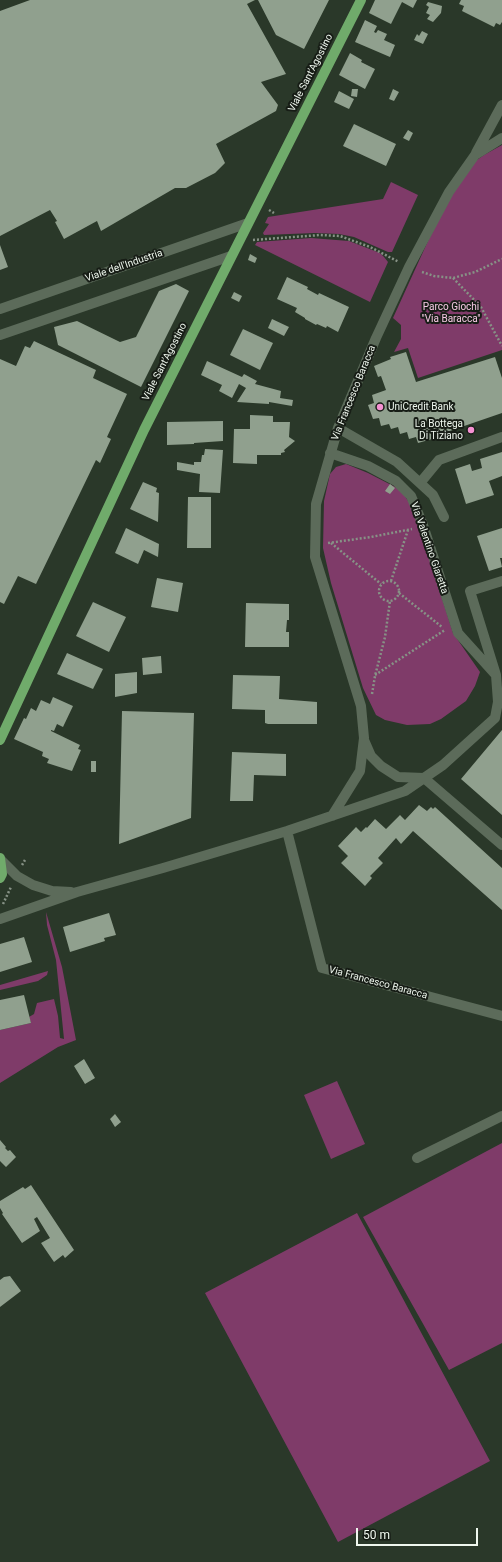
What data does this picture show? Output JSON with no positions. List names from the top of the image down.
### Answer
{
  "streets": {
    "main road": ["Viale Sant'Agostino"],
    "street": ["Viale dell'Industria", "Via Francesco Baracca", "Via Valentino Giaretta"]
  },
  "crossings": [
    ["Viale Sant'Agostino", "Viale dell'Industria"],
    ["Via Francesco Baracca", "Via Valentino Giaretta"]
  ],
  "parks": ["Parco Giochi \"Via Baracca\""],
  "places": ["UniCredit Bank", "La Bottega Di Tiziano"],
  "scale_bar": "50 m"
}
